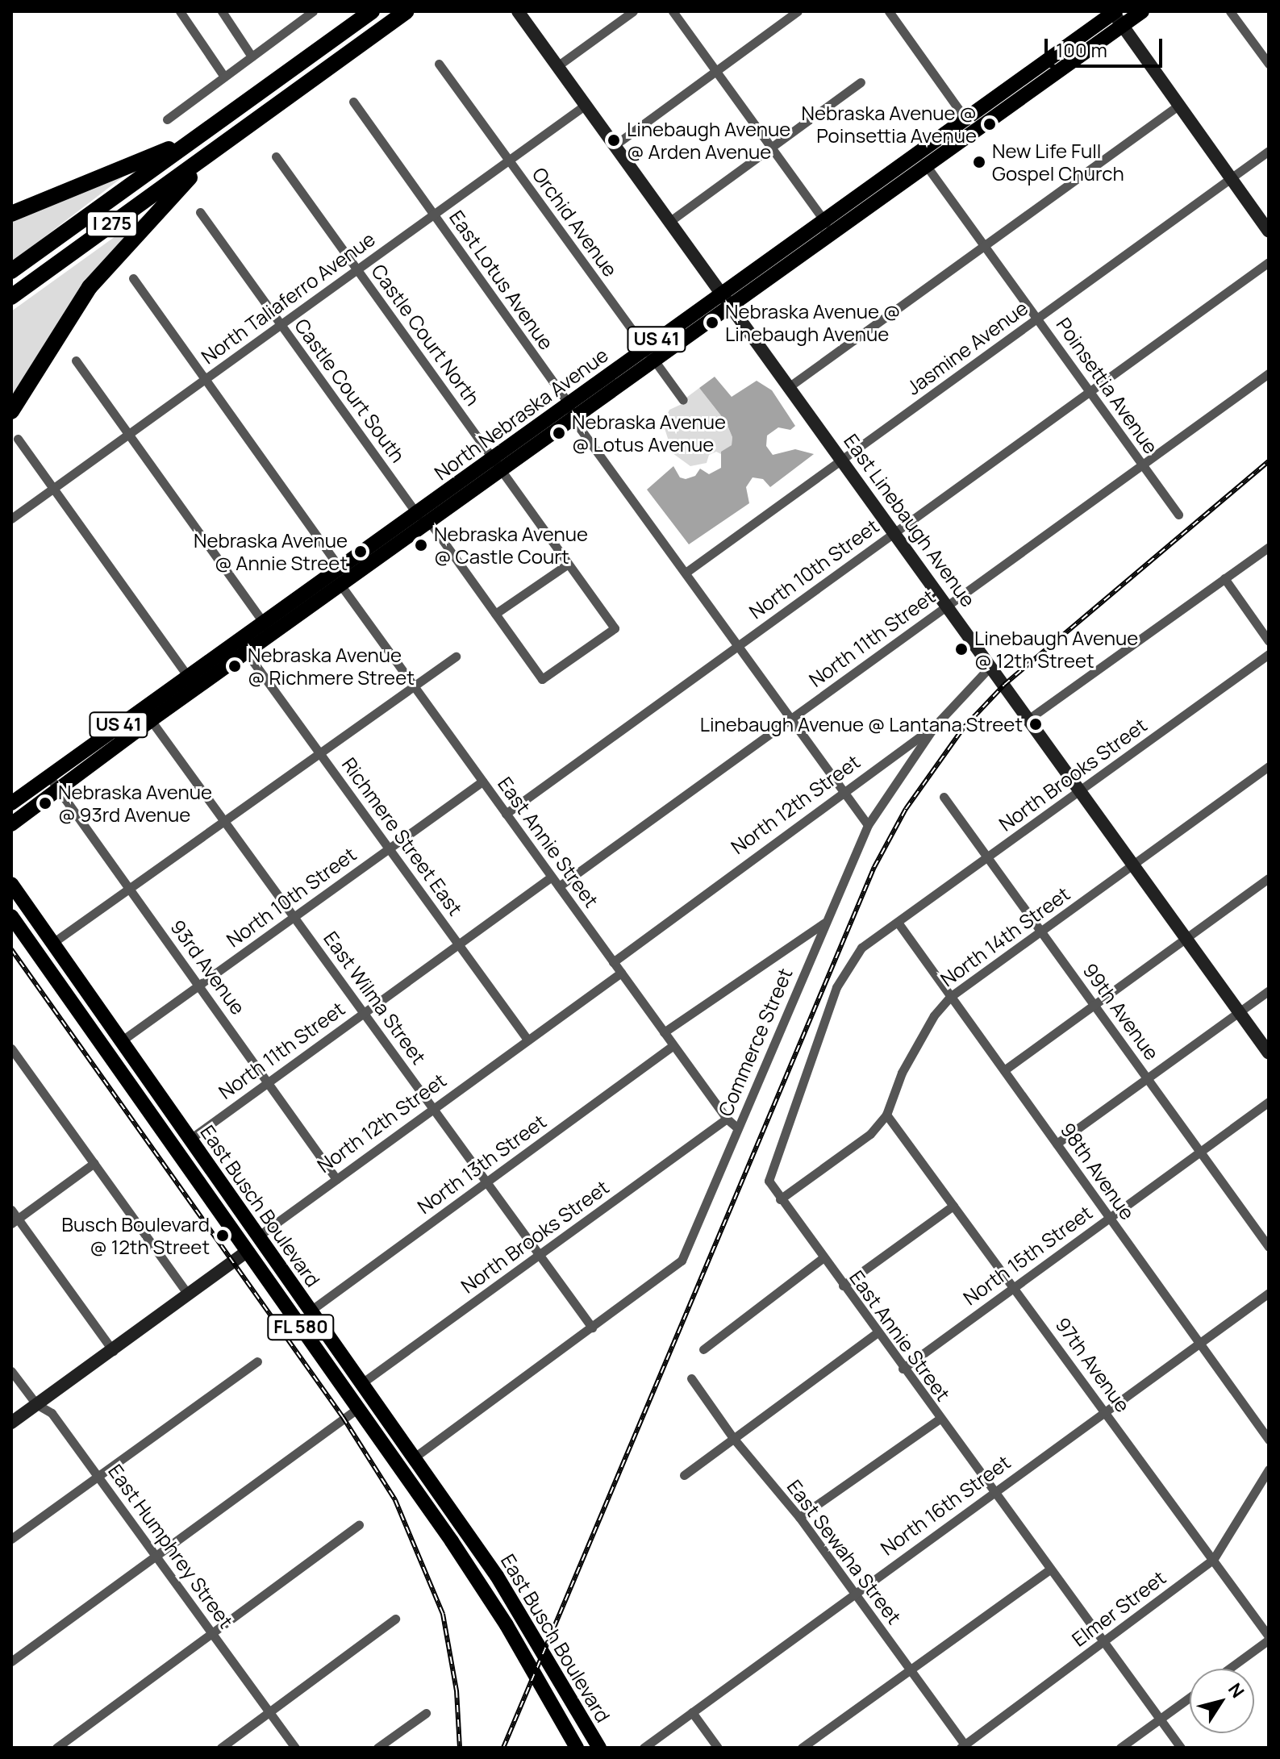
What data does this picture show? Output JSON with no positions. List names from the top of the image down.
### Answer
{
  "streets": {
    "highway": ["I 275"],
    "main road": [
      "US 41",
      "North Nebraska Avenue",
      "East Busch Boulevard",
      "FL 580"
    ],
    "street": [
      "Orchid Avenue",
      "East Lotus Avenue",
      "North Taliaferro Avenue",
      "Castle Court North",
      "Jasmine Avenue",
      "Poinsettia Avenue",
      "Castle Court South",
      "East Linebaugh Avenue",
      "North 10th Street",
      "North 11th Street",
      "North Brooks Street",
      "North 12th Street",
      "Richmere Street East",
      "East Annie Street",
      "North 14th Street",
      "93rd Avenue",
      "East Wilma Street",
      "99th Avenue",
      "Commerce Street",
      "North 13th Street",
      "98th Avenue",
      "North 15th Street",
      "97th Avenue",
      "North 16th Street",
      "East Humphrey Street",
      "East Sewaha Street",
      "Elmer Street"
    ]
  },
  "crossings": [
    ["Orchid Avenue", "North Taliaferro Avenue"],
    ["Orchid Avenue", "North Nebraska Avenue"],
    ["East Lotus Avenue", "North Taliaferro Avenue"],
    ["East Lotus Avenue", "Jasmine Avenue"],
    ["East Lotus Avenue", "North Nebraska Avenue"],
    ["East Lotus Avenue", "North 10th Street"],
    ["East Lotus Avenue", "North 11th Street"],
    ["East Lotus Avenue", "North 12th Street"],
    ["East Lotus Avenue", "Commerce Street"],
    ["North Taliaferro Avenue", "Castle Court North"],
    ["North Taliaferro Avenue", "Castle Court South"],
    ["North Taliaferro Avenue", "East Linebaugh Avenue"],
    ["North Taliaferro Avenue", "East Annie Street"],
    ["Castle Court North", "Castle Court South"],
    ["Castle Court North", "North Nebraska Avenue"],
    ["Jasmine Avenue", "Poinsettia Avenue"],
    ["Jasmine Avenue", "East Linebaugh Avenue"],
    ["Poinsettia Avenue", "North Nebraska Avenue"],
    ["Poinsettia Avenue", "North 10th Street"],
    ["Poinsettia Avenue", "North 11th Street"],
    ["Castle Court South", "North Nebraska Avenue"],
    ["North Nebraska Avenue", "East Linebaugh Avenue"],
    ["North Nebraska Avenue", "Richmere Street East"],
    ["North Nebraska Avenue", "East Annie Street"],
    ["North Nebraska Avenue", "93rd Avenue"],
    ["North Nebraska Avenue", "East Wilma Street"],
    ["East Linebaugh Avenue", "North 10th Street"],
    ["East Linebaugh Avenue", "North 11th Street"],
    ["East Linebaugh Avenue", "North Brooks Street"],
    ["East Linebaugh Avenue", "North 12th Street"],
    ["East Linebaugh Avenue", "North 14th Street"],
    ["North 10th Street", "Richmere Street East"],
    ["North 10th Street", "East Annie Street"],
    ["North 10th Street", "93rd Avenue"],
    ["North 10th Street", "East Wilma Street"],
    ["North 10th Street", "East Busch Boulevard"],
    ["North 11th Street", "Richmere Street East"],
    ["North 11th Street", "East Annie Street"],
    ["North 11th Street", "93rd Avenue"],
    ["North 11th Street", "East Wilma Street"],
    ["North 11th Street", "East Busch Boulevard"],
    ["North Brooks Street", "East Annie Street"],
    ["North Brooks Street", "East Wilma Street"],
    ["North Brooks Street", "99th Avenue"],
    ["North Brooks Street", "98th Avenue"],
    ["North Brooks Street", "East Busch Boulevard"],
    ["North 12th Street", "Richmere Street East"],
    ["North 12th Street", "East Annie Street"],
    ["North 12th Street", "93rd Avenue"],
    ["North 12th Street", "East Wilma Street"],
    ["North 12th Street", "Commerce Street"],
    ["North 12th Street", "East Busch Boulevard"],
    ["East Annie Street", "North 14th Street"],
    ["East Annie Street", "Commerce Street"],
    ["East Annie Street", "North 13th Street"],
    ["East Annie Street", "98th Avenue"],
    ["East Annie Street", "North 15th Street"],
    ["East Annie Street", "North 16th Street"],
    ["East Annie Street", "Elmer Street"],
    ["North 14th Street", "99th Avenue"],
    ["North 14th Street", "98th Avenue"],
    ["North 14th Street", "97th Avenue"],
    ["East Wilma Street", "Commerce Street"],
    ["East Wilma Street", "North 13th Street"],
    ["99th Avenue", "North 15th Street"],
    ["North 13th Street", "East Busch Boulevard"],
    ["98th Avenue", "North 15th Street"],
    ["98th Avenue", "North 16th Street"],
    ["North 15th Street", "97th Avenue"],
    ["97th Avenue", "North 16th Street"],
    ["97th Avenue", "Elmer Street"],
    ["North 16th Street", "East Sewaha Street"],
    ["East Sewaha Street", "Elmer Street"]
  ],
  "places": [
    "Nebraska Avenue @ Poinsettia Avenue",
    "Linebaugh Avenue @ Arden Avenue",
    "New Life Full Gospel Church",
    "Nebraska Avenue @ Linebaugh Avenue",
    "Nebraska Avenue @ Lotus Avenue",
    "Nebraska Avenue @ Castle Court",
    "Nebraska Avenue @ Annie Street",
    "Linebaugh Avenue @ 12th Street",
    "Nebraska Avenue @ Richmere Street",
    "Linebaugh Avenue @ Lantana Street",
    "Nebraska Avenue @ 93rd Avenue",
    "Busch Boulevard @ 12th Street"
  ],
  "scale_bar": "100 m",
  "north": "top right"
}
